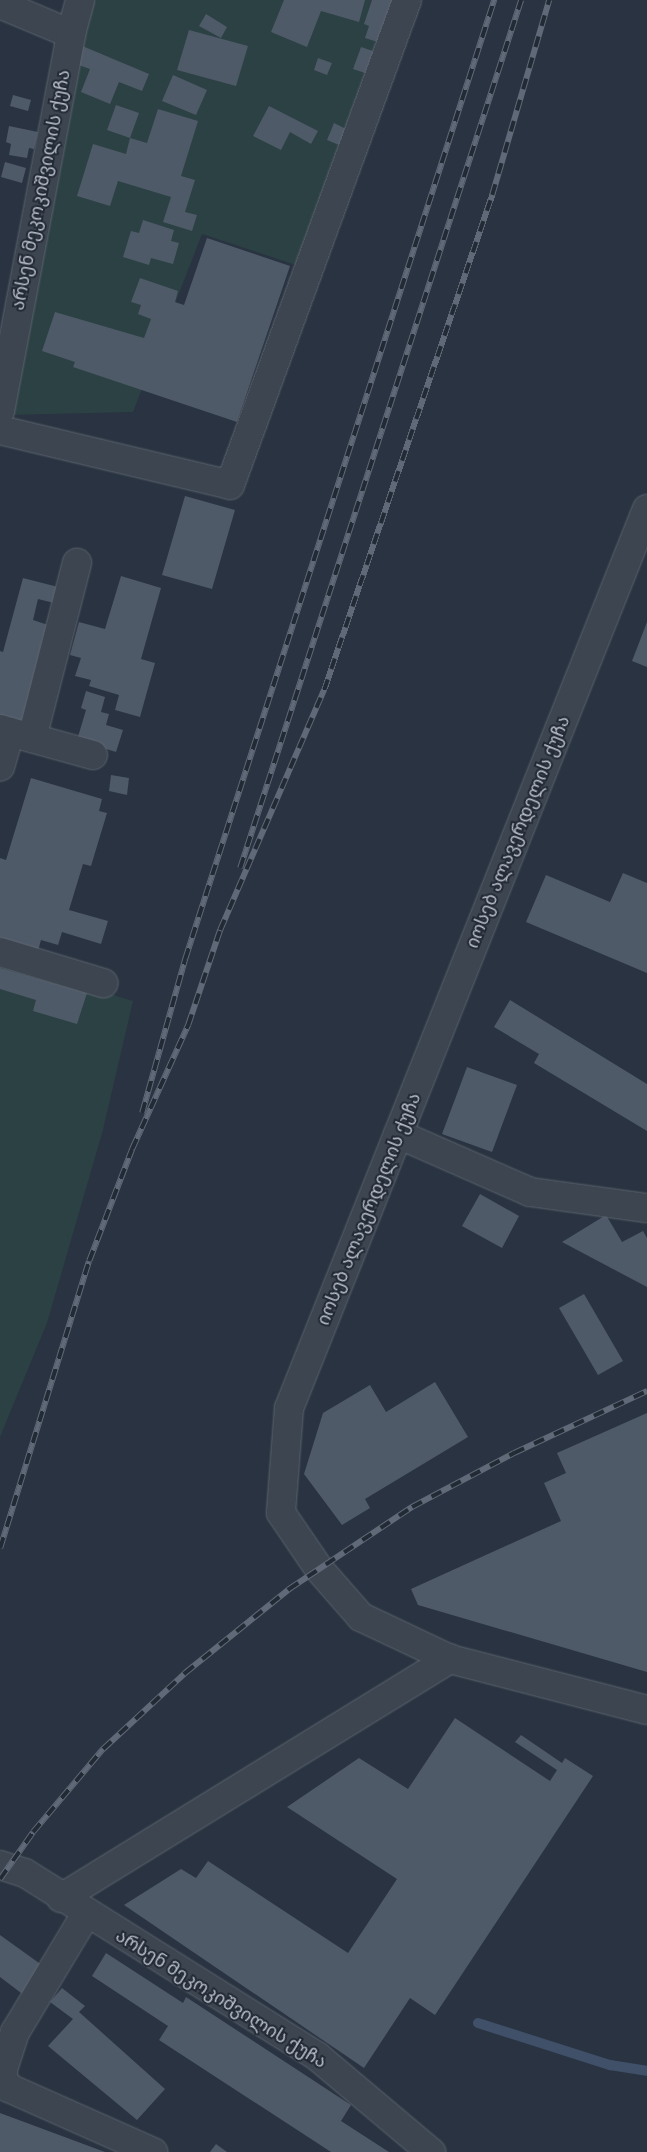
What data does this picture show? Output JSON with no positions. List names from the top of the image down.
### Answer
{
  "streets": {
    "street": ["არსენ მეკოკიშვილის ქუჩა", "იოსებ ალავერდელის ქუჩა"]
  }
}
